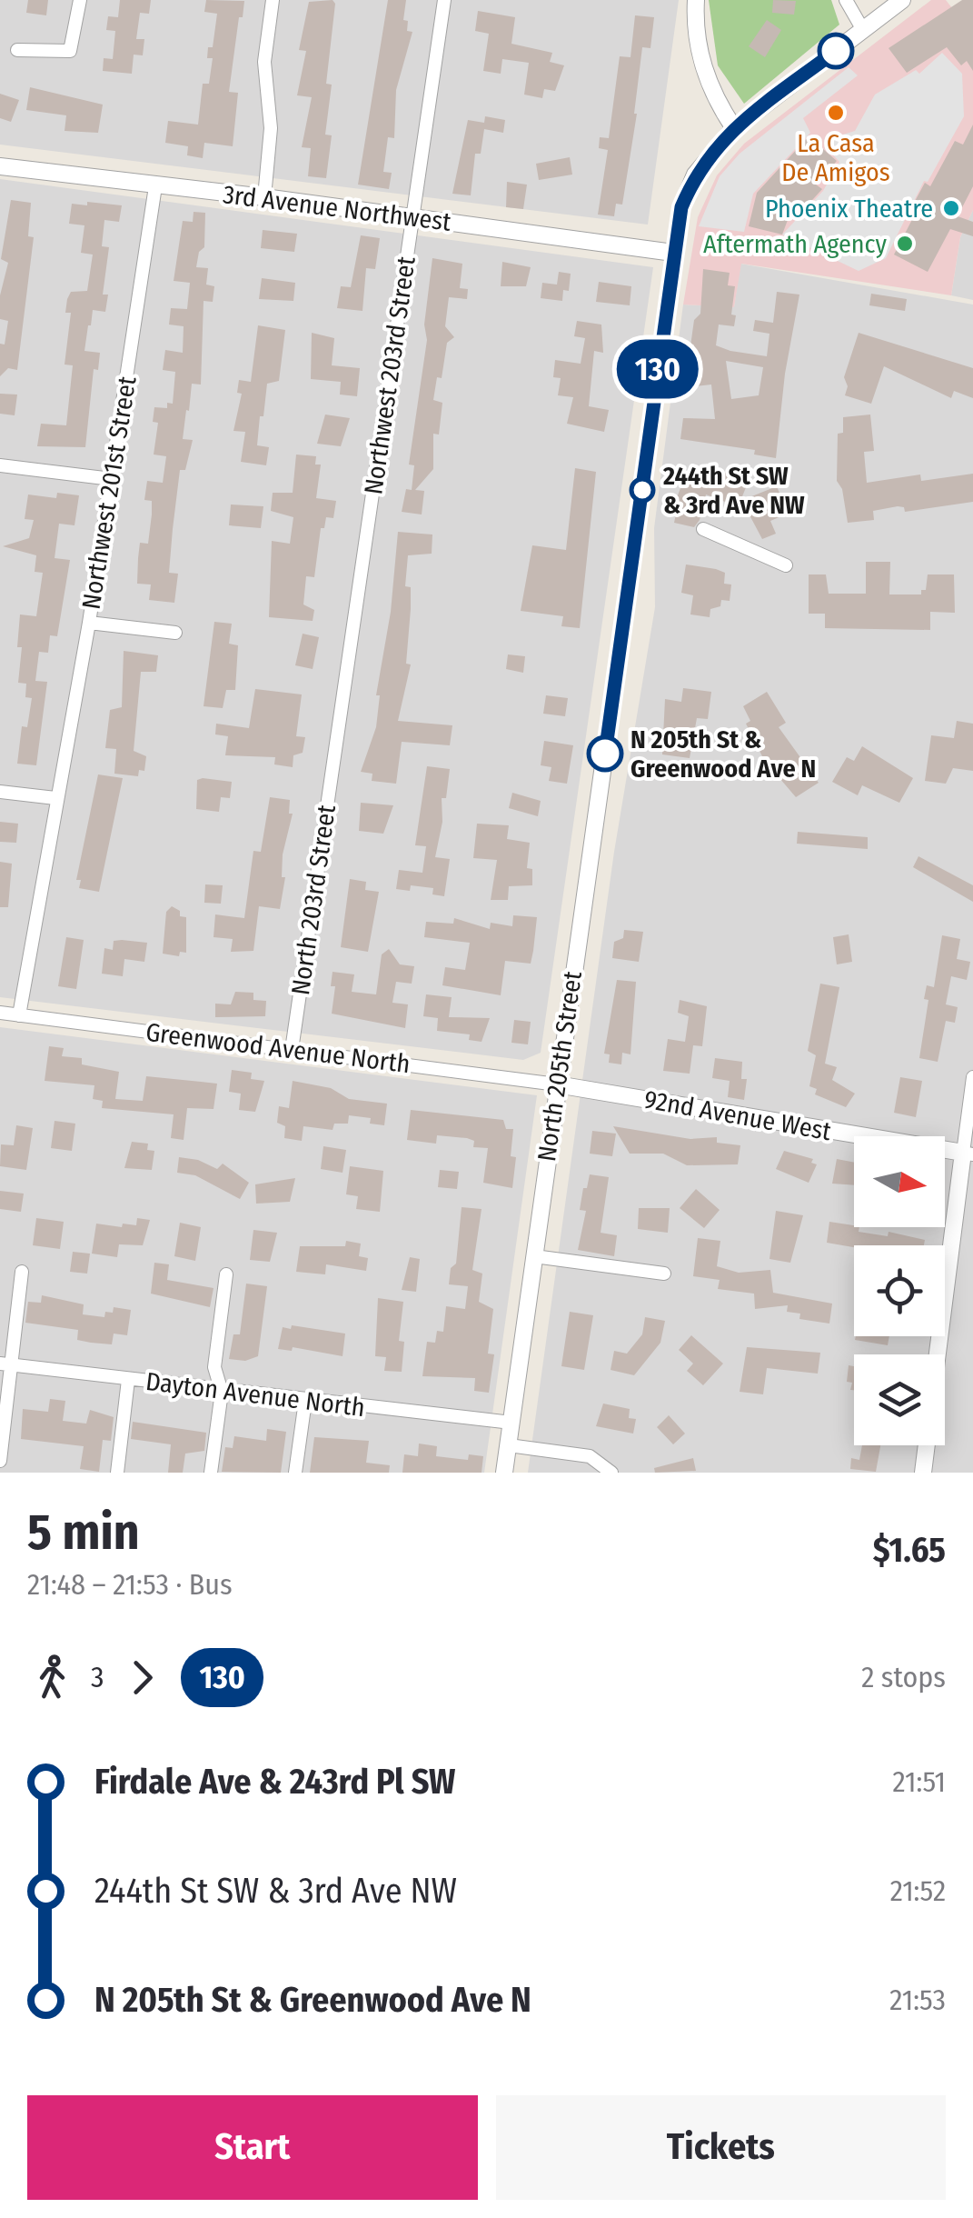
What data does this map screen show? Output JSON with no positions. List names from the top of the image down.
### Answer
{
  "streets": {
    "street": [
      "3rd Avenue Northwest",
      "Northwest 203rd Street",
      "Northwest 201st Street",
      "North 203rd Street",
      "Greenwood Avenue North",
      "North 205th Street",
      "92nd Avenue West",
      "Dayton Avenue North"
    ]
  },
  "crossings": [
    ["3rd Avenue Northwest", "Northwest 203rd Street"],
    ["3rd Avenue Northwest", "Northwest 201st Street"],
    ["3rd Avenue Northwest", "North 205th Street"],
    ["Northwest 203rd Street", "North 203rd Street"],
    ["Northwest 201st Street", "Greenwood Avenue North"],
    ["North 203rd Street", "Greenwood Avenue North"],
    ["Greenwood Avenue North", "North 205th Street"],
    ["Greenwood Avenue North", "92nd Avenue West"],
    ["North 205th Street", "92nd Avenue West"],
    ["North 205th Street", "Dayton Avenue North"]
  ],
  "places": [
    "La Casa De Amigos",
    "Phoenix Theatre",
    "Aftermath Agency",
    "244th St SW & 3rd Ave NW",
    "N 205th St & Greenwood Ave N"
  ],
  "lines": ["bus line 130"],
  "north": "right",
  "page": {
    "on_map": "130",
    "heading": ["5 min", "21:48 – 21:53 · Bus", "$1.65"],
    "legs": ["3", "130", "2 stops"],
    "list": [
      {
        "name": "Firdale Ave & 243rd Pl SW",
        "value": "21:51"
      },
      {
        "name": "244th St SW & 3rd Ave NW",
        "value": "21:52"
      },
      {
        "name": "N 205th St & Greenwood Ave N",
        "value": "21:53"
      }
    ],
    "buttons": ["Start", "Tickets"]
  }
}
